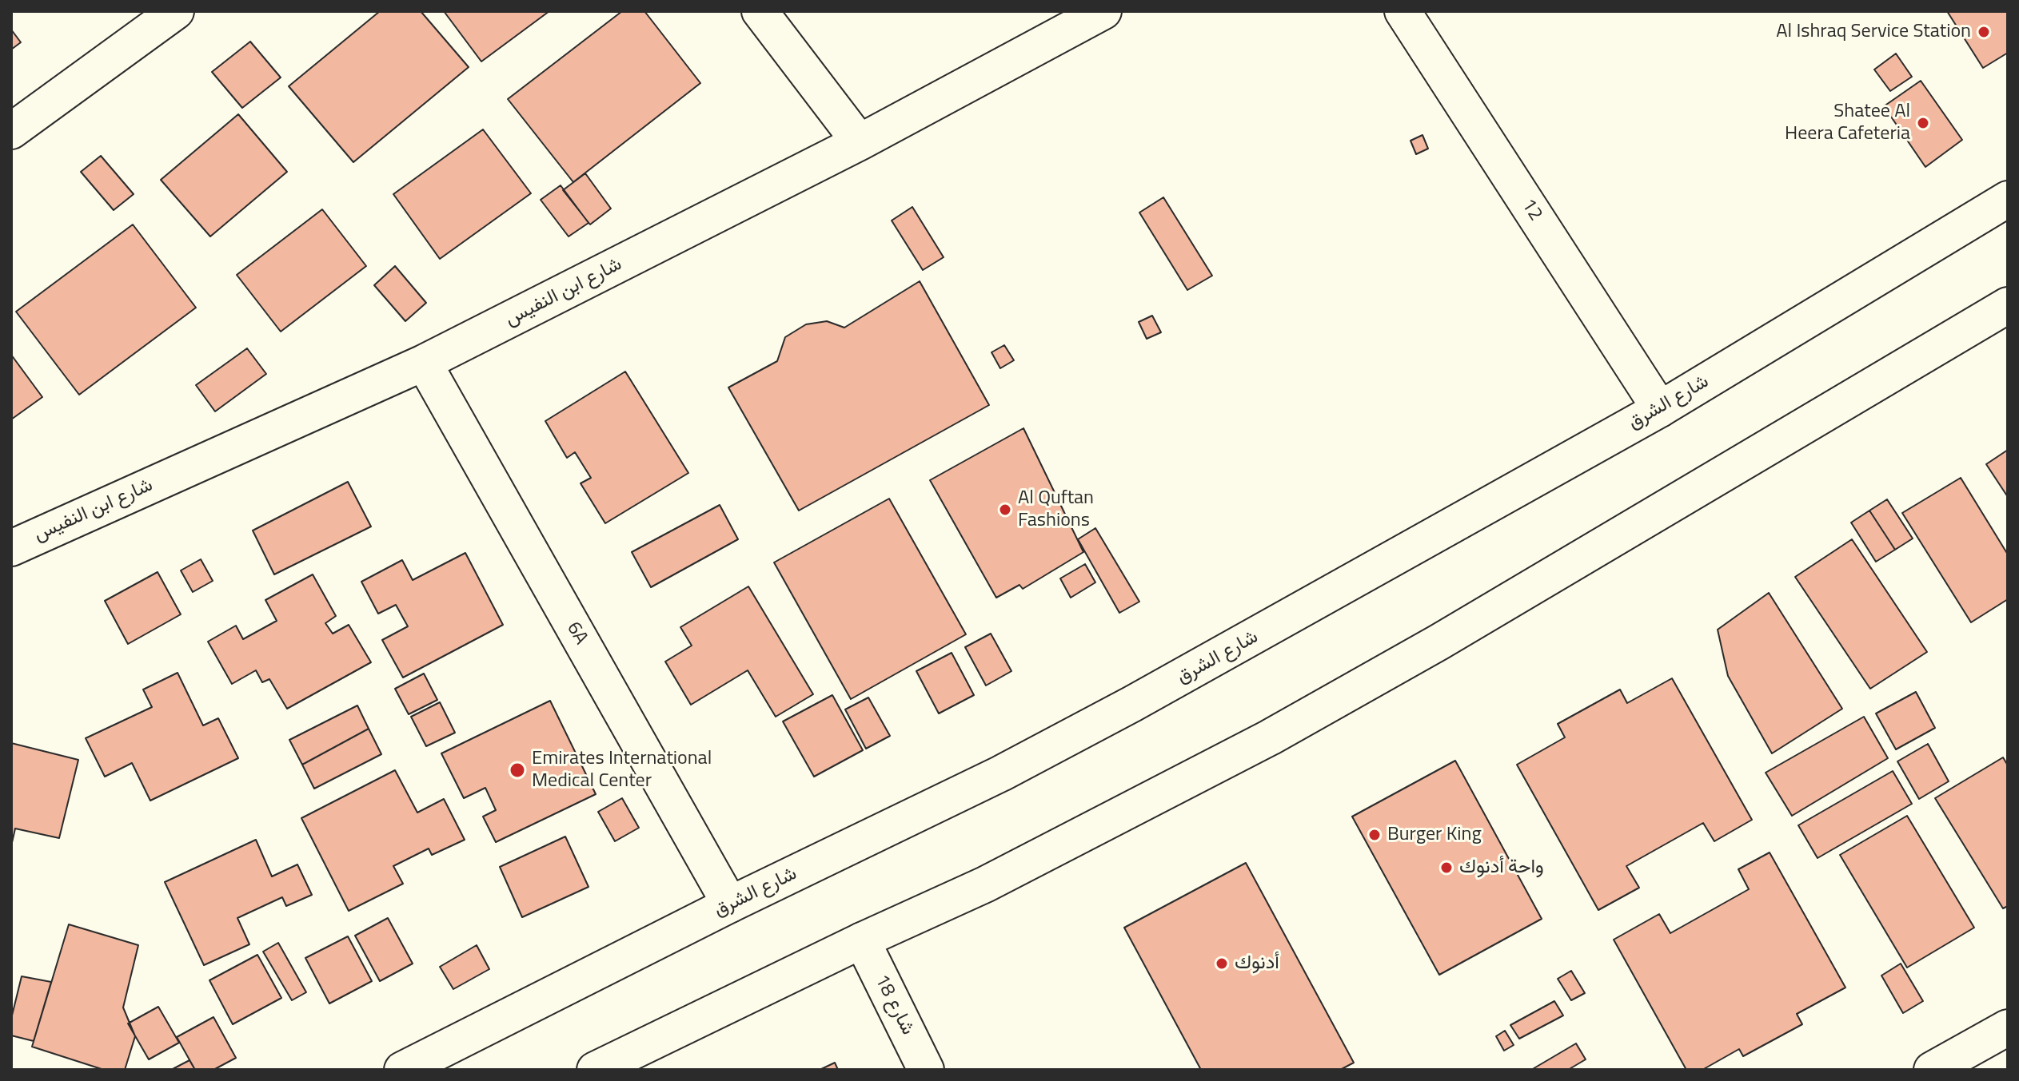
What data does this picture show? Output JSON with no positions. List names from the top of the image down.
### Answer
{
  "streets": {
    "main road": [
      "12",
      "شارع ابن النفيس",
      "شارع الشرق",
      "6A",
      "شارع 18"
    ]
  },
  "crossings": [
    ["12", "شارع الشرق"],
    ["شارع ابن النفيس", "6A"],
    ["شارع الشرق", "6A"]
  ],
  "places": [
    "Al Ishraq Service Station",
    "Shatee Al Heera Cafeteria",
    "Al Quftan Fashions",
    "Emirates International Medical Center",
    "Burger King",
    "واحة أدنوك",
    "أدنوك"
  ]
}
